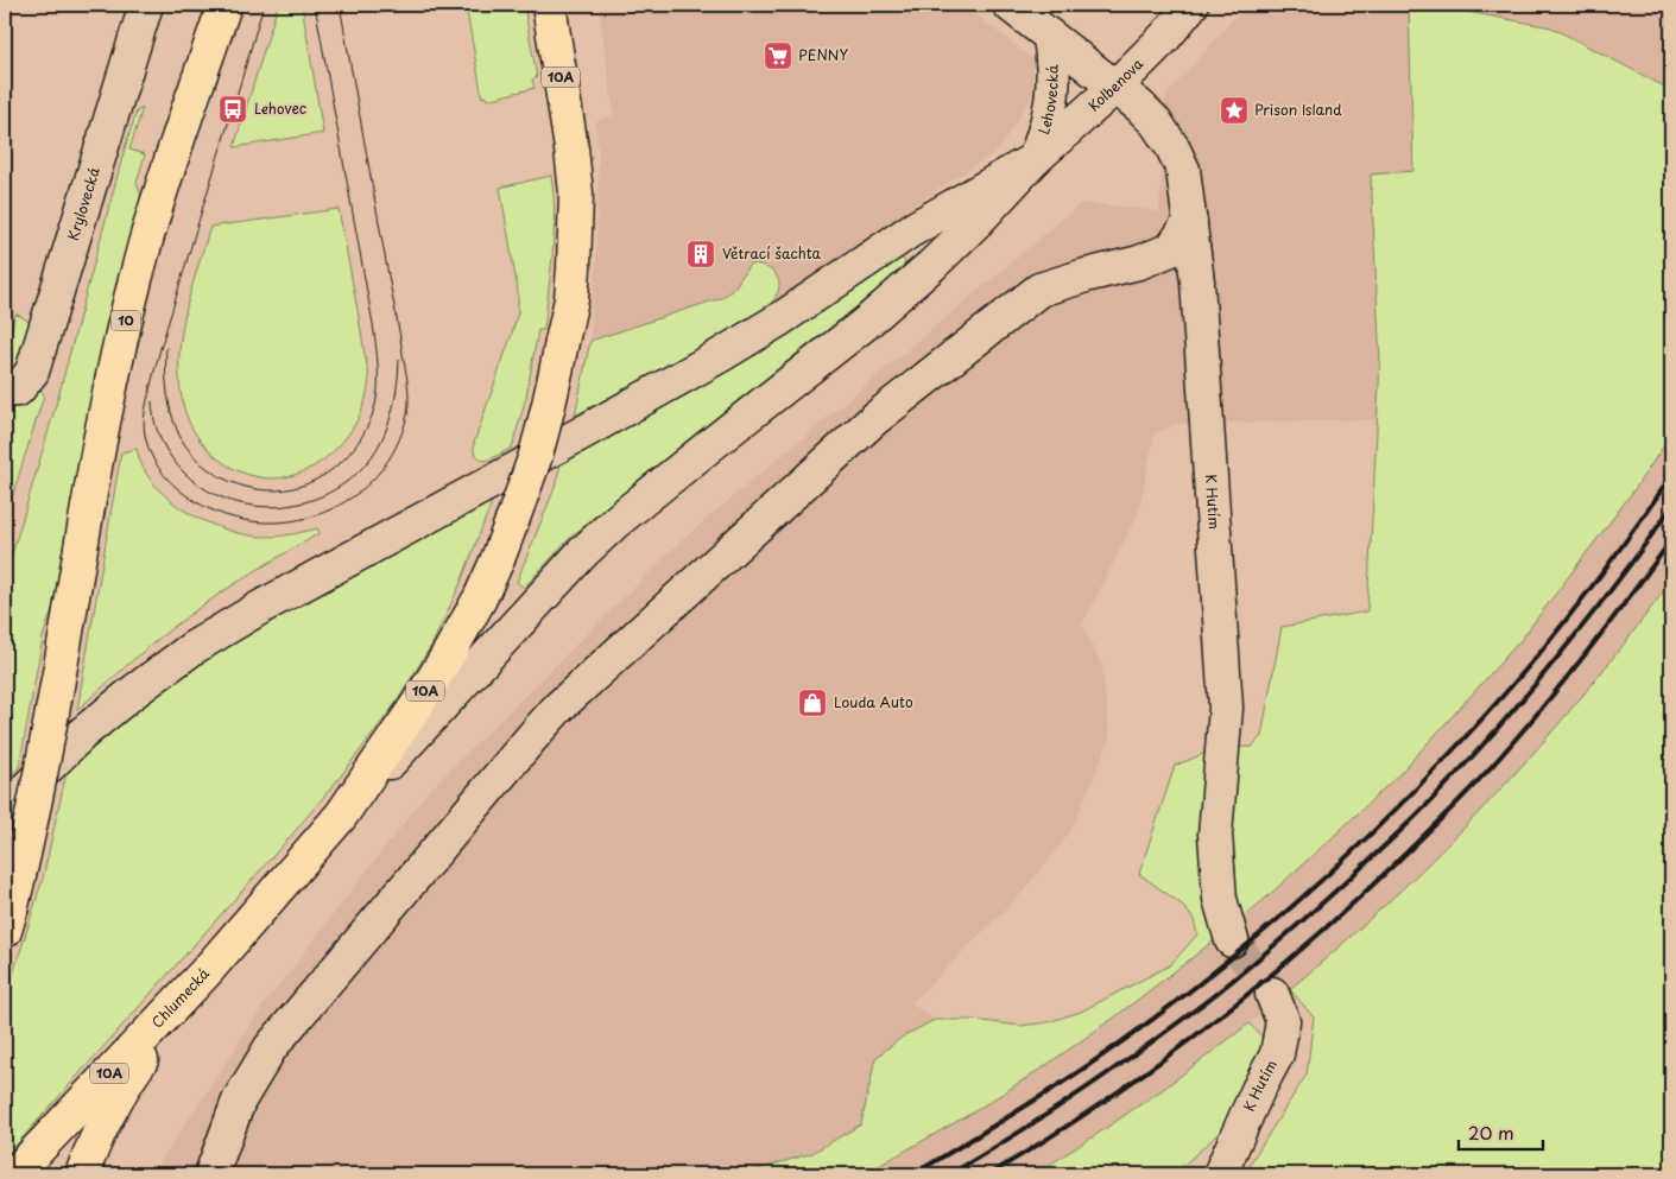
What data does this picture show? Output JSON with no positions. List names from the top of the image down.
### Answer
{
  "streets": {
    "main road": ["10A", "10", "Chlumecká"],
    "street": [
      "Kolbenova",
      "Lehovecká",
      "Krylovecká",
      "K Hutím"
    ]
  },
  "crossings": [
    ["10A", "Chlumecká"],
    ["Kolbenova", "Lehovecká"],
    ["Kolbenova", "K Hutím"],
    ["Lehovecká", "K Hutím"]
  ],
  "places": {
    "supermarket": ["PENNY"],
    "bus stop": ["Lehovec"],
    "place": ["Prison Island"],
    "building": ["Větrací šachta"],
    "shop": ["Louda Auto"]
  },
  "scale_bar": "20 m"
}
